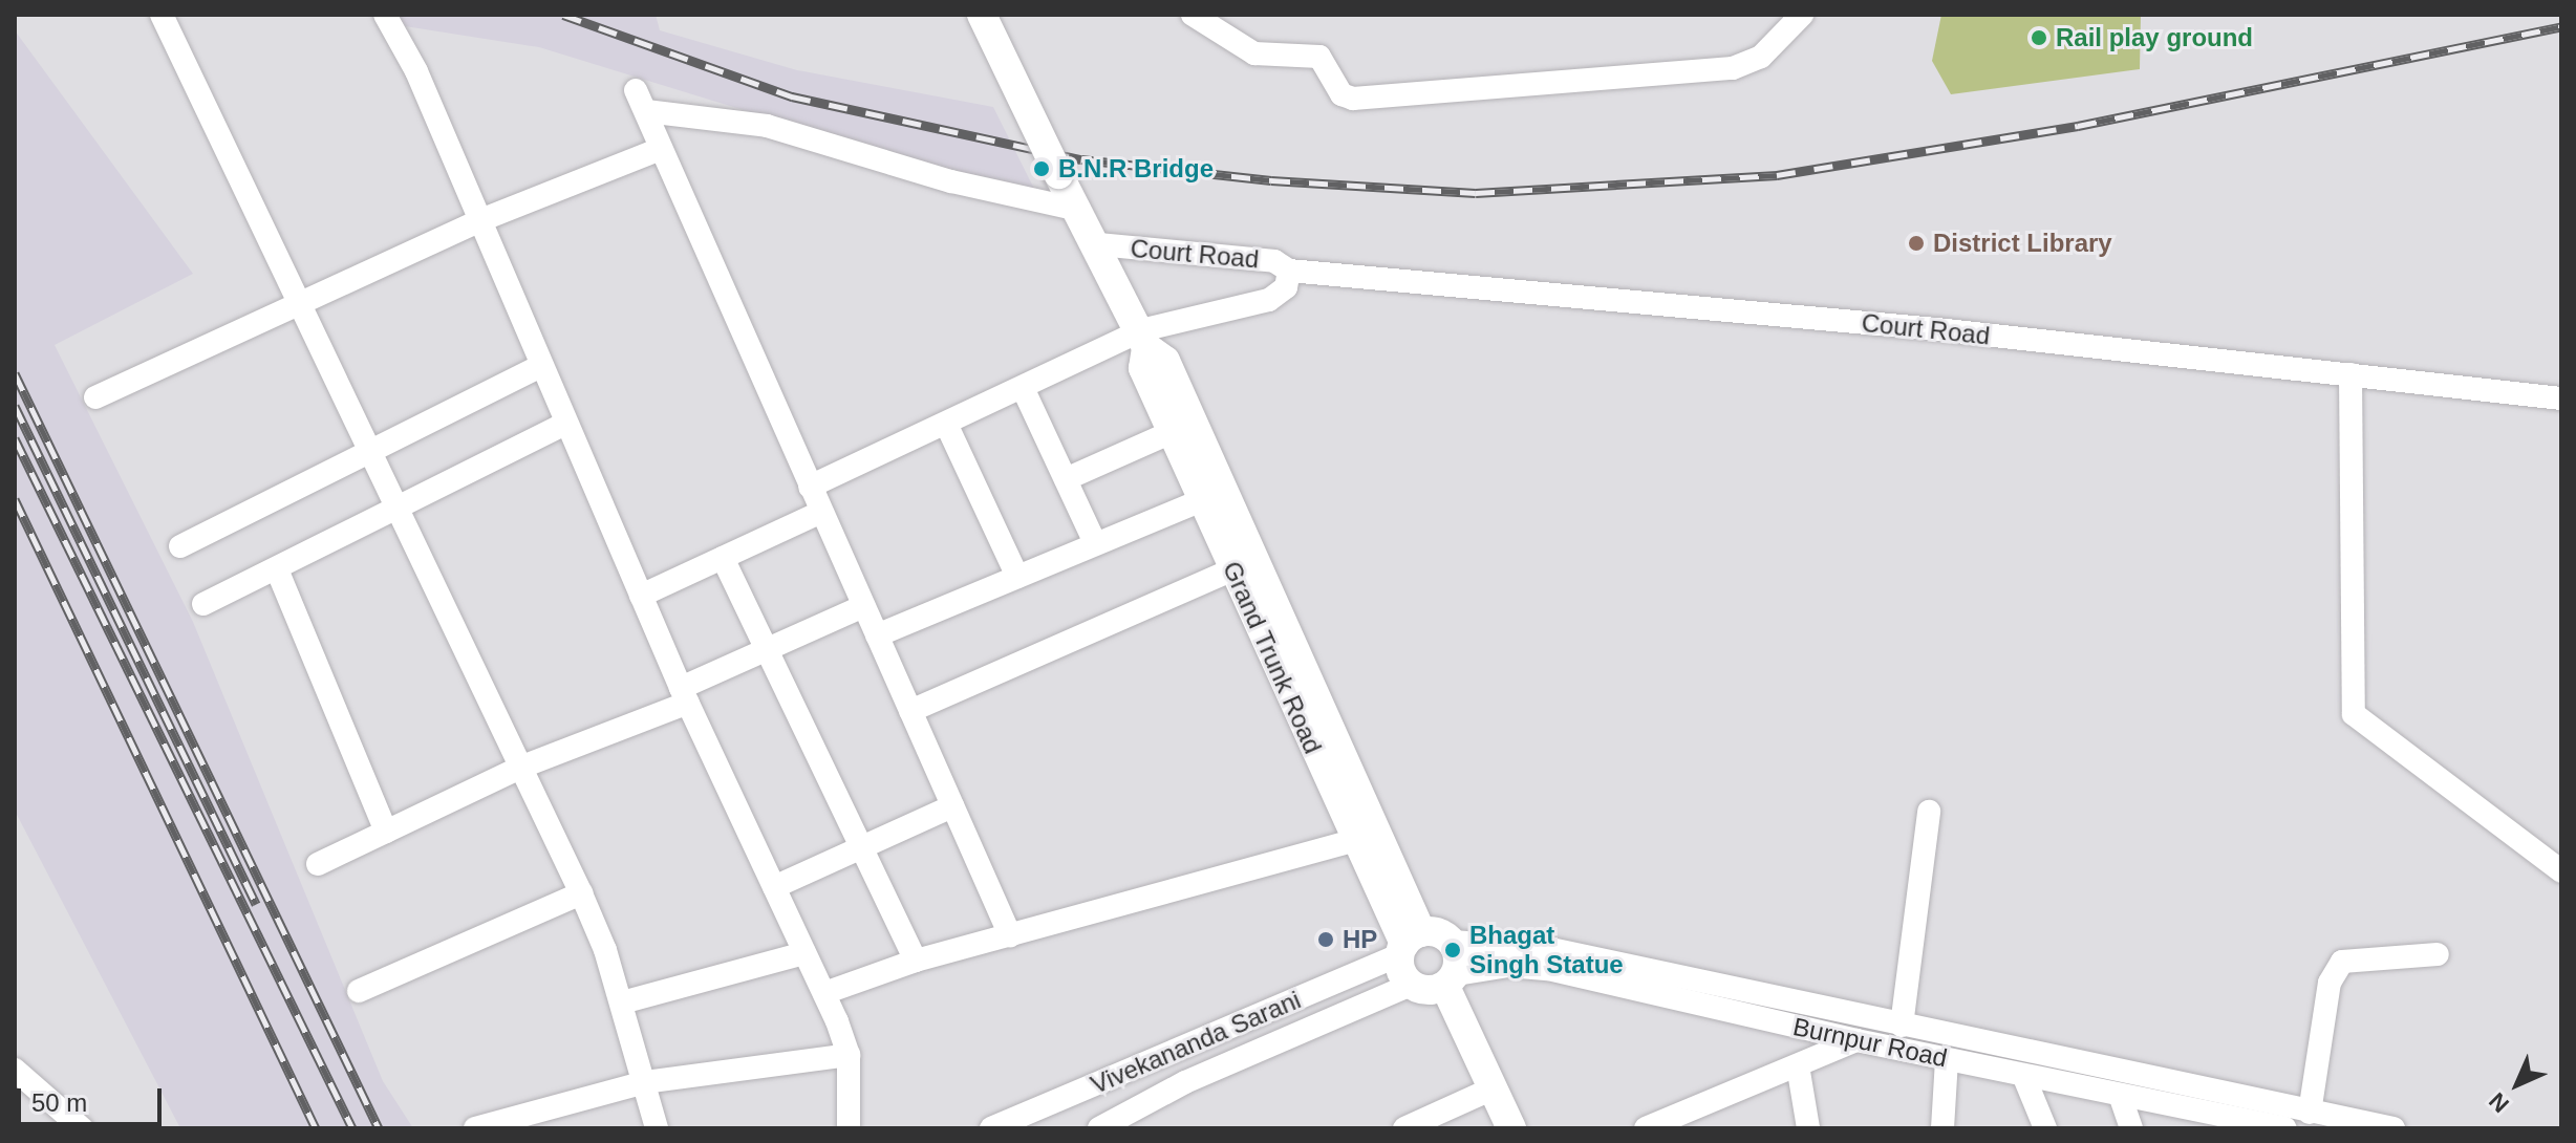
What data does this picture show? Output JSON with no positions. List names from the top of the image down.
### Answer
{
  "streets": {
    "main road": ["Grand Trunk Road"],
    "street": ["Court Road", "Vivekananda Sarani", "Burnpur Road"]
  },
  "crossings": [
    ["Court Road", "Grand Trunk Road"],
    ["Grand Trunk Road", "Vivekananda Sarani"],
    ["Grand Trunk Road", "Burnpur Road"],
    ["Vivekananda Sarani", "Burnpur Road"]
  ],
  "places": [
    "Rail play ground",
    "B.N.R Bridge",
    "District Library",
    "HP",
    "Bhagat Singh Statue"
  ],
  "scale_bar": "50 m",
  "north": "bottom left"
}
